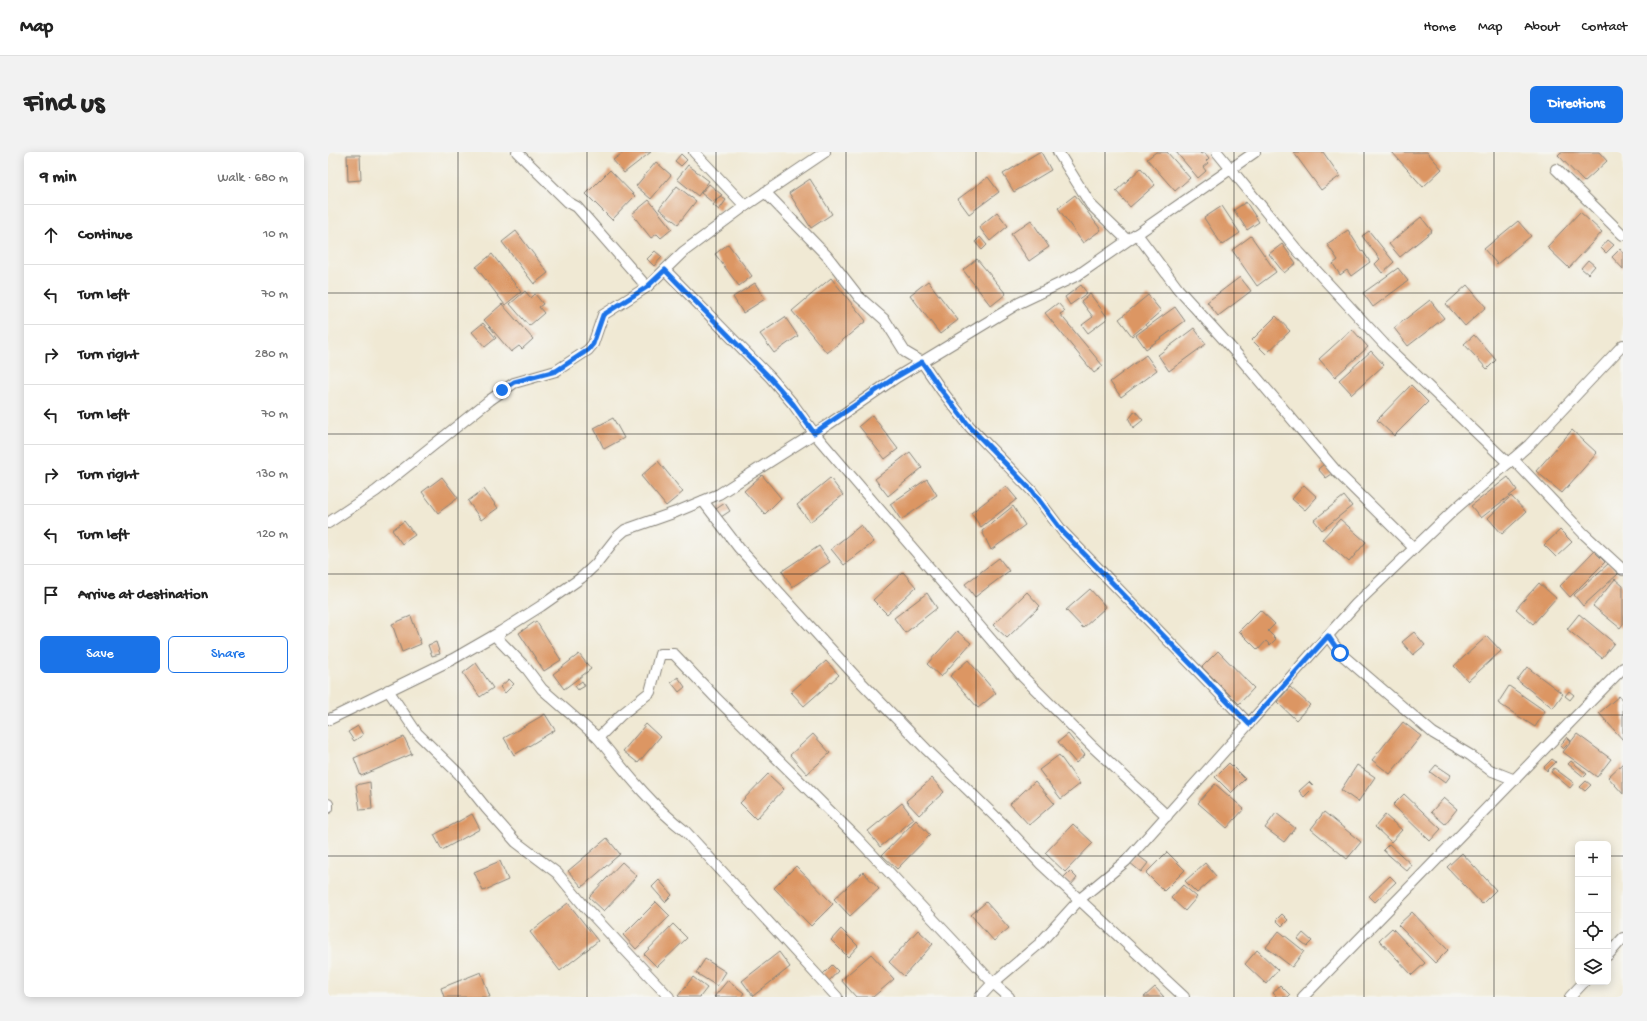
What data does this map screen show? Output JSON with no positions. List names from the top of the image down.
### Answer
{
  "page": {
    "header": "Map",
    "nav": [
      "Home",
      "Map",
      "About",
      "Contact"
    ],
    "buttons": [
      "Directions",
      ["Save", "Share"]
    ],
    "title": "Find us",
    "heading": ["9 min", "Walk · 680 m"],
    "list": [
      ["Continue", "10 m"],
      ["Turn left", "70 m"],
      ["Turn right", "280 m"],
      ["Turn left", "70 m"],
      ["Turn right", "130 m"],
      ["Turn left", "120 m"],
      "Arrive at destination"
    ],
    "map_buttons": ["+", "−"]
  }
}
